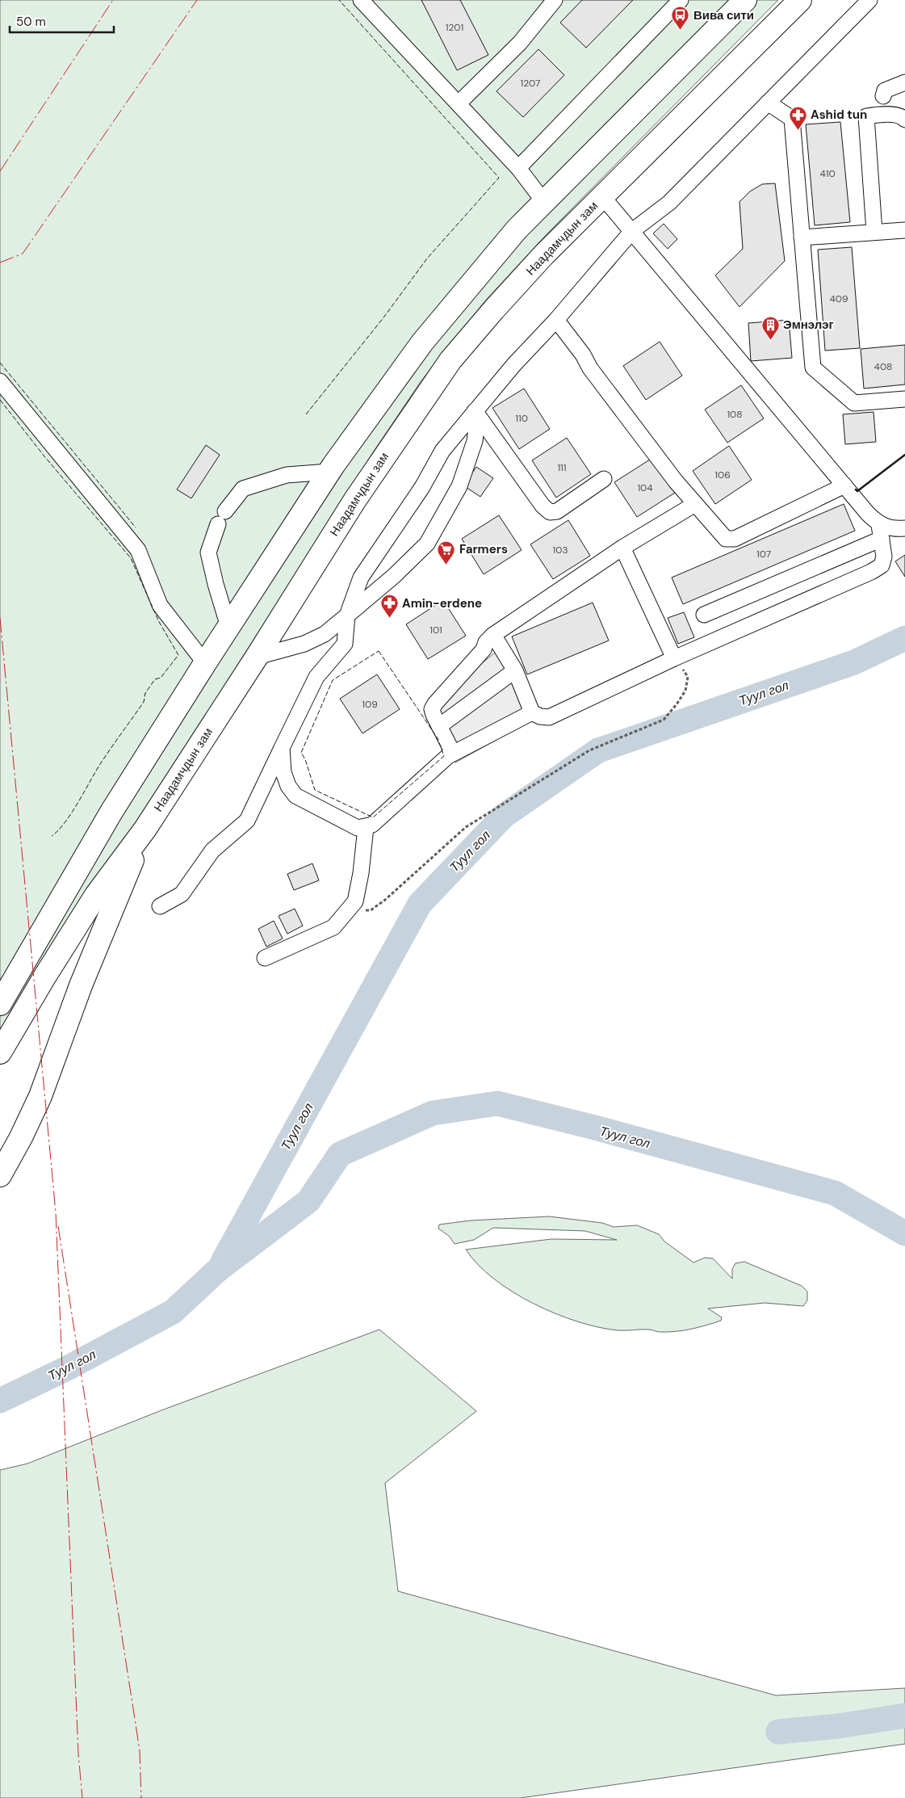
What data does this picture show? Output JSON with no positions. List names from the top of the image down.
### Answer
{
  "streets": {
    "highway": ["Наадамчдын зам"]
  },
  "water": ["Туул гол"],
  "places": {
    "bus stop": ["Вива сити"],
    "pharmacy": ["Ashid tun", "Amin-erdene"],
    "building": ["Эмнэлэг"],
    "supermarket": ["Farmers"]
  },
  "house_numbers": [
    "1201",
    "1207",
    "410",
    "409",
    "408",
    "108",
    "110",
    "111",
    "106",
    "104",
    "103",
    "107",
    "101",
    "109"
  ],
  "scale_bar": "50 m"
}
